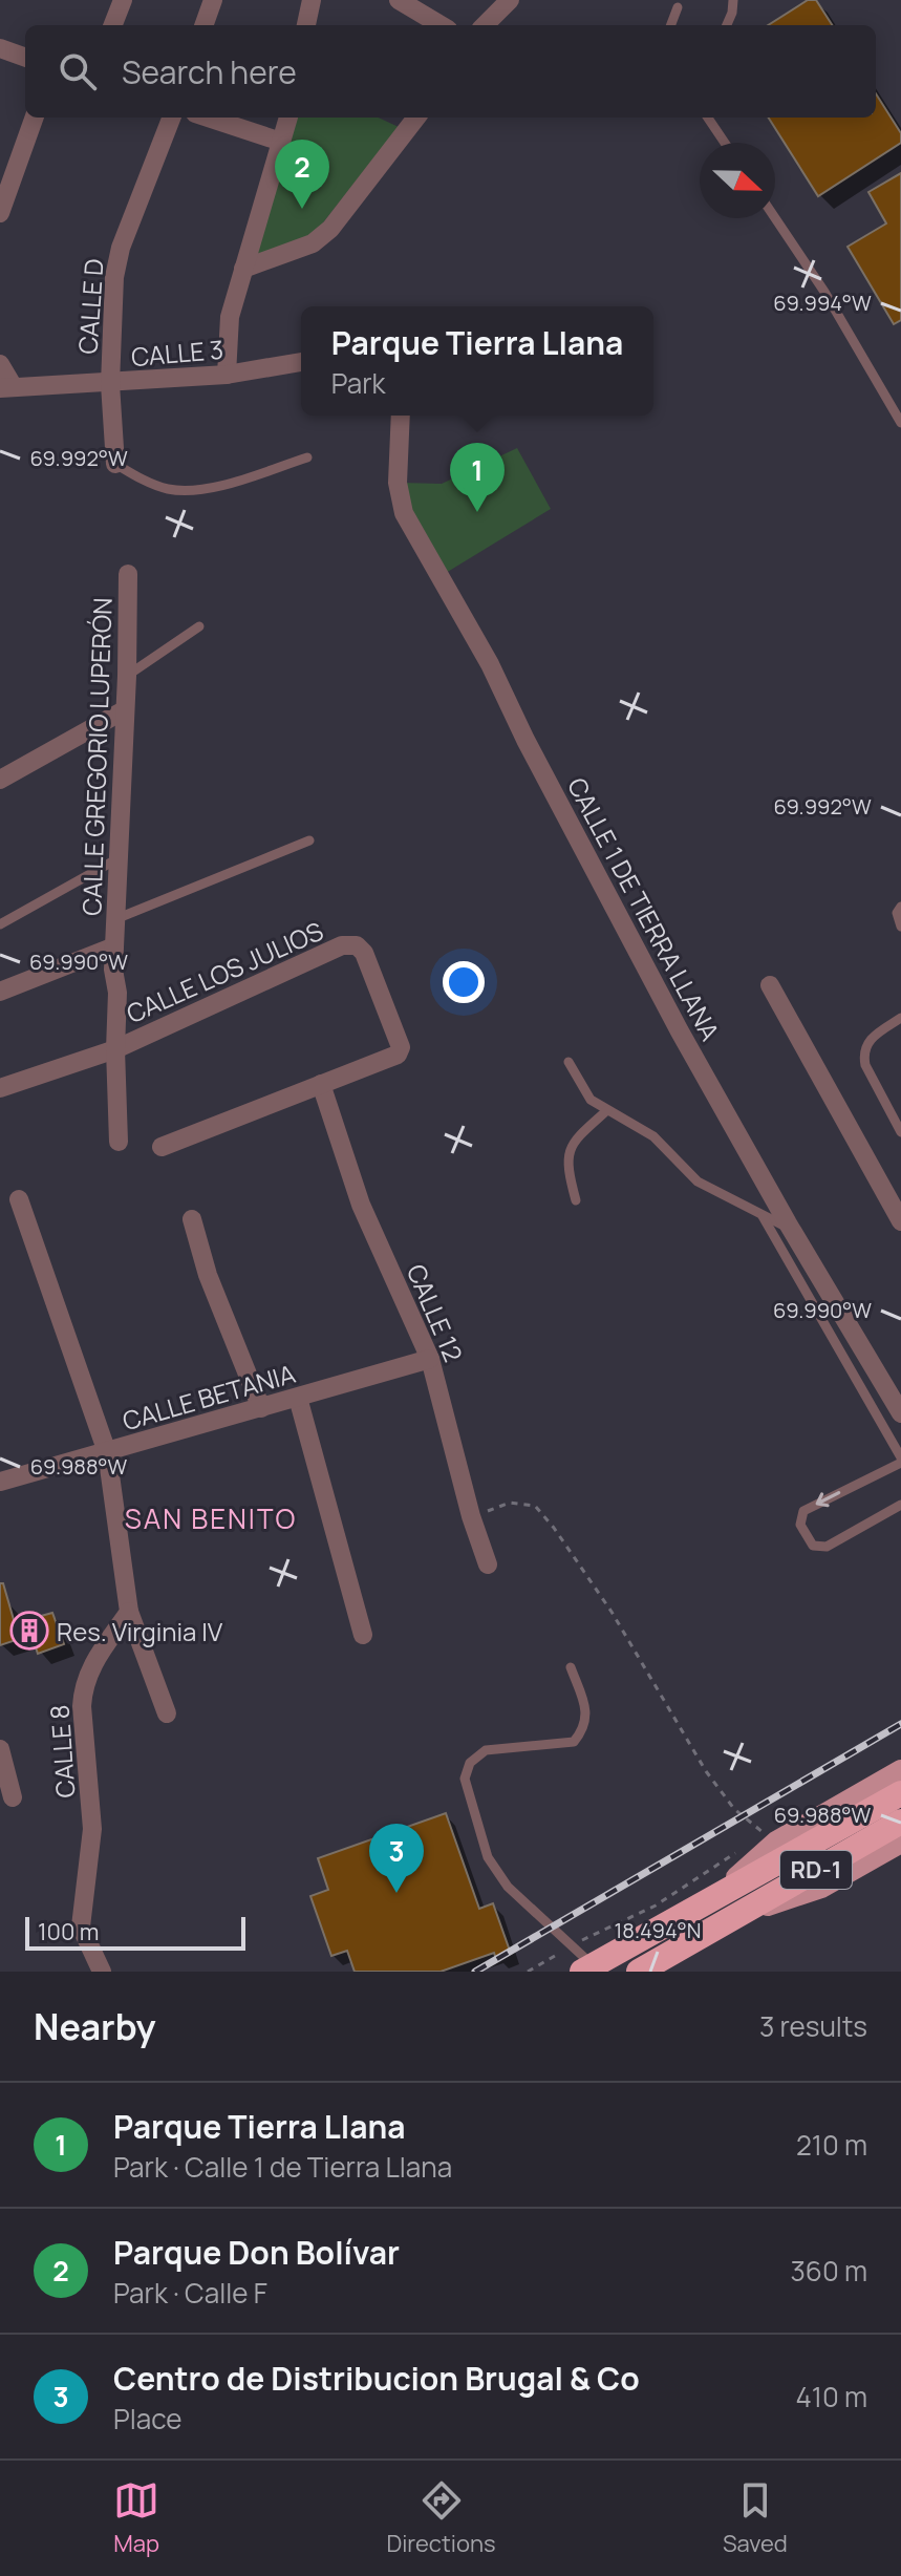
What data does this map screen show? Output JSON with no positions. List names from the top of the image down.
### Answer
{
  "streets": {
    "highway": ["RD-1"],
    "street": [
      "CALLE D",
      "CALLE 3",
      "CALLE GREGORIO LUPERÓN",
      "CALLE 1 DE TIERRA LLANA",
      "CALLE LOS JULIOS",
      "CALLE 12",
      "CALLE BETANIA",
      "CALLE 8"
    ]
  },
  "crossings": [
    ["CALLE D", "CALLE 3"],
    ["CALLE GREGORIO LUPERÓN", "CALLE LOS JULIOS"],
    ["CALLE LOS JULIOS", "CALLE 12"],
    ["CALLE 12", "CALLE BETANIA"]
  ],
  "districts": ["SAN BENITO"],
  "places": {
    "building": ["Res. Virginia IV"]
  },
  "scale_bar": "100 m",
  "north": "right",
  "page": {
    "search": "Search here",
    "pins": ["2", "1", "3"],
    "popup": ["Parque Tierra Llana", "Park"],
    "scale": "100 m",
    "heading": ["Nearby", "3 results"],
    "list": [
      {
        "mark": "1",
        "name": "Parque Tierra Llana",
        "note": "Park · Calle 1 de Tierra Llana",
        "value": "210 m"
      },
      {
        "mark": "2",
        "name": "Parque Don Bolívar",
        "note": "Park · Calle F",
        "value": "360 m"
      },
      {
        "mark": "3",
        "name": "Centro de Distribucion Brugal & Co",
        "note": "Place",
        "value": "410 m"
      }
    ],
    "nav": ["Map", "Directions", "Saved"]
  },
  "coordinates": [
    "69.994°W",
    "69.992°W",
    "69.990°W",
    "69.988°W",
    "18.494°N"
  ]
}
